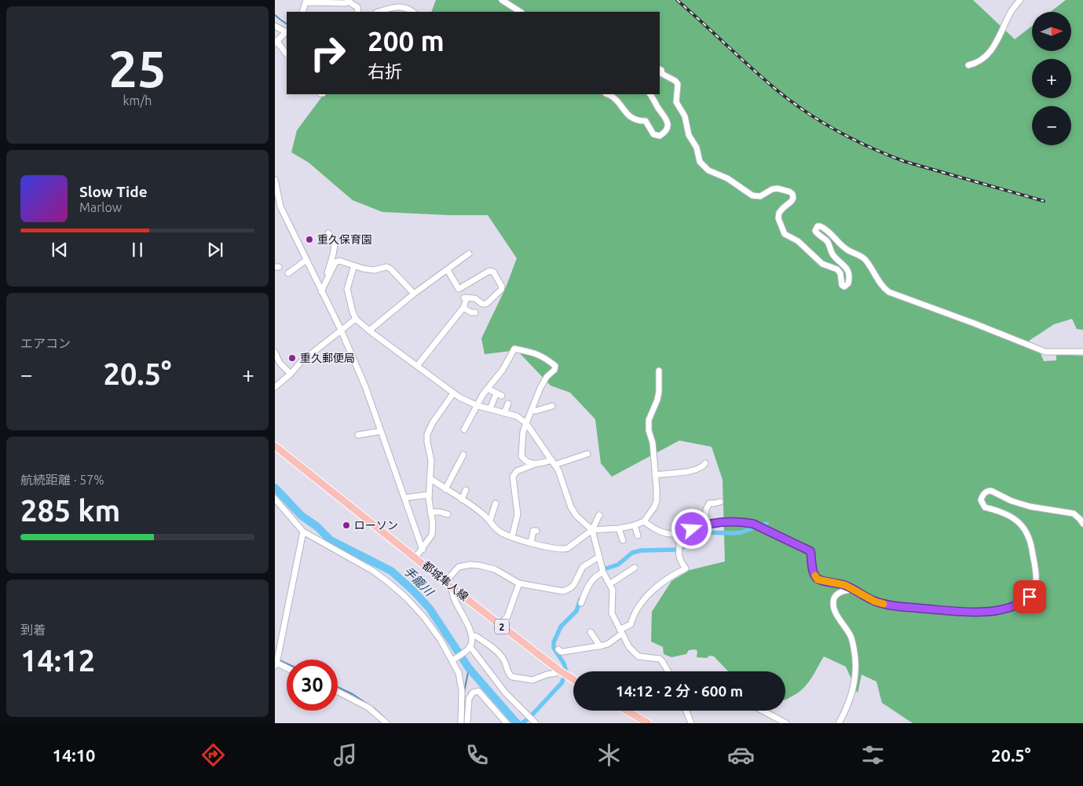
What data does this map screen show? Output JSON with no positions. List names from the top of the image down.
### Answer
{
  "streets": {
    "main road": ["都城隼人線", "2"]
  },
  "water": ["手籠川"],
  "places": ["重久保育園", "重久郵便局", "ローソン"],
  "north": "right",
  "page": {
    "tile": [
      ["25", "km/h"],
      "エアコン",
      ["航続距離 · 57%", "285 km"],
      ["到着", "14:12"]
    ],
    "map_buttons": ["+", "−"],
    "turn": ["200 m", "右折"],
    "song": ["Slow Tide", "Marlow"],
    "heat": ["−", "20.5°", "+"],
    "limit": "30",
    "trip": "14:12 · 2 分 · 600 m",
    "tabs": ["14:10", "20.5°"]
  }
}
